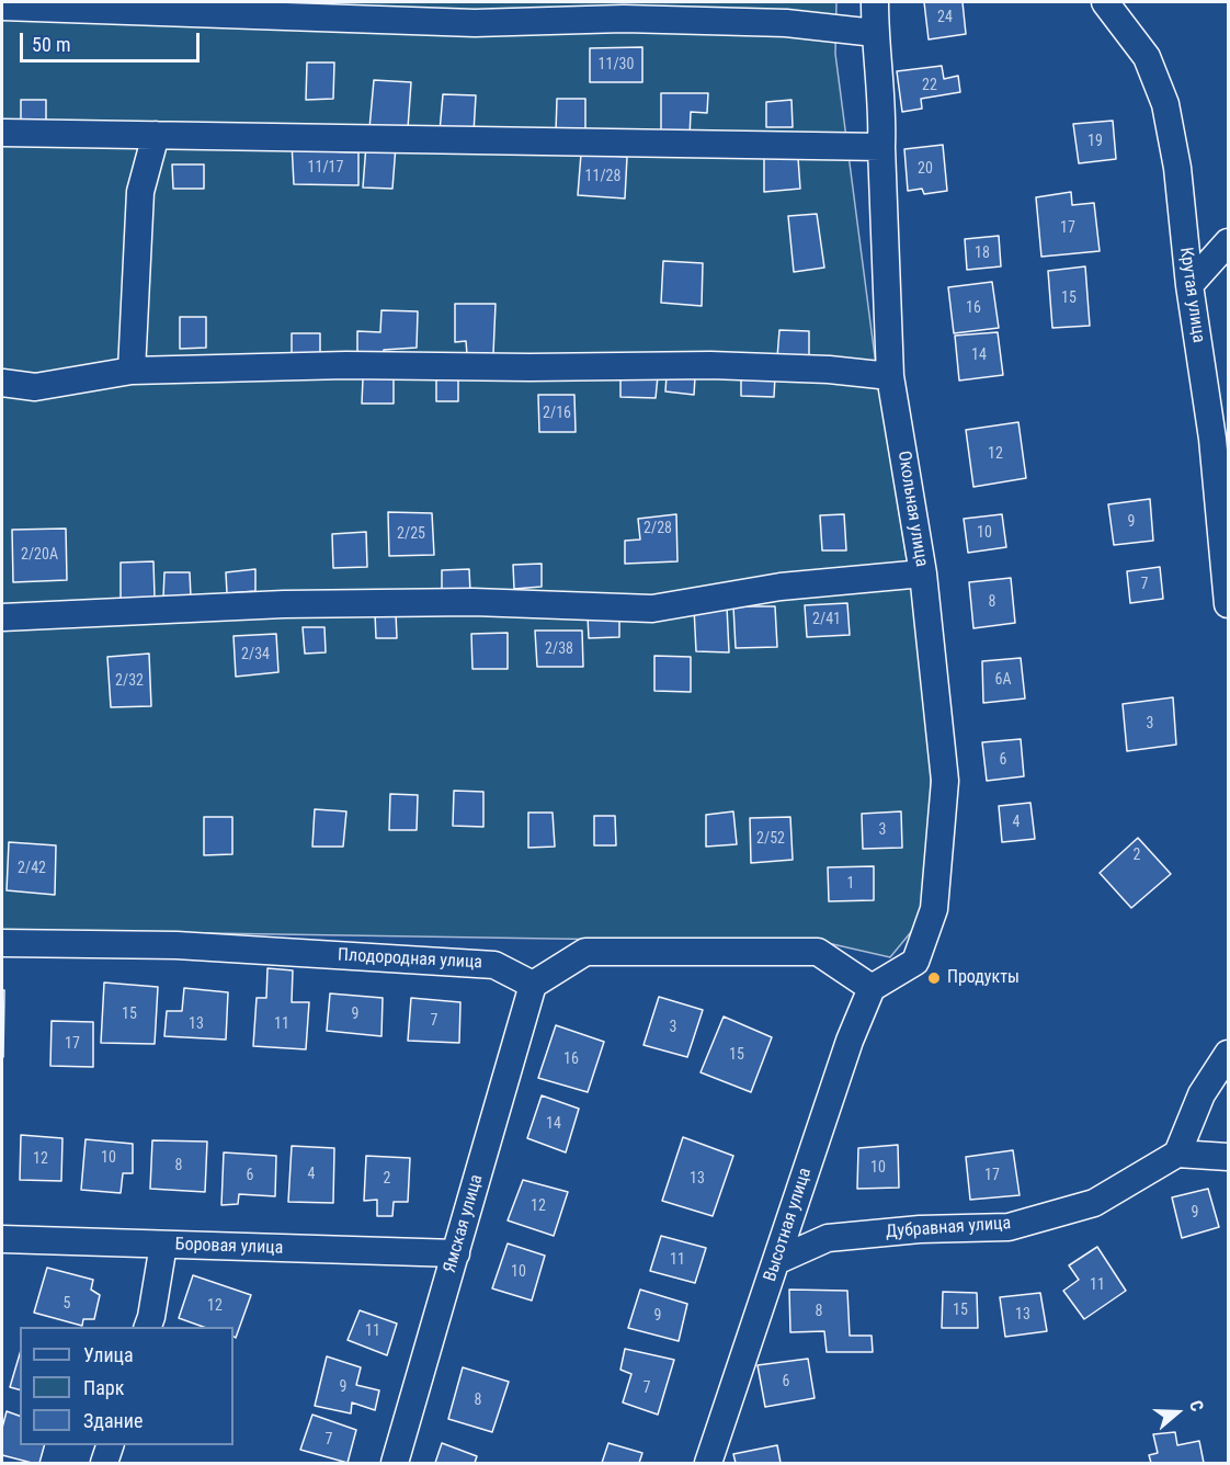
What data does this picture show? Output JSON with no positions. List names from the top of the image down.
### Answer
{
  "streets": {
    "street": [
      "Крутая улица",
      "Окольная улица",
      "Плодородная улица",
      "Ямская улица",
      "Высотная улица",
      "Дубравная улица",
      "Боровая улица"
    ]
  },
  "crossings": [
    ["Окольная улица", "Высотная улица"],
    ["Плодородная улица", "Ямская улица"],
    ["Ямская улица", "Боровая улица"],
    ["Высотная улица", "Дубравная улица"]
  ],
  "places": ["Продукты"],
  "house_numbers": [
    "24",
    "11/30",
    "22",
    "19",
    "11/17",
    "20",
    "11/28",
    "17",
    "18",
    "15",
    "16",
    "14",
    "2/16",
    "12",
    "9",
    "2/28",
    "10",
    "2/25",
    "2/20А",
    "7",
    "8",
    "2/41",
    "2/38",
    "2/34",
    "6А",
    "2/32",
    "3",
    "6",
    "4",
    "3",
    "2/52",
    "2",
    "2/42",
    "1",
    "15",
    "9",
    "7",
    "13",
    "11",
    "3",
    "17",
    "15",
    "16",
    "14",
    "10",
    "12",
    "8",
    "10",
    "4",
    "6",
    "17",
    "2",
    "13",
    "12",
    "9",
    "11",
    "10",
    "11",
    "5",
    "12",
    "15",
    "8",
    "13",
    "9",
    "11",
    "6",
    "9",
    "7",
    "8",
    "7"
  ],
  "legend": ["Улица", "Парк", "Здание"],
  "scale_bar": "50 m",
  "north": "right"
}
